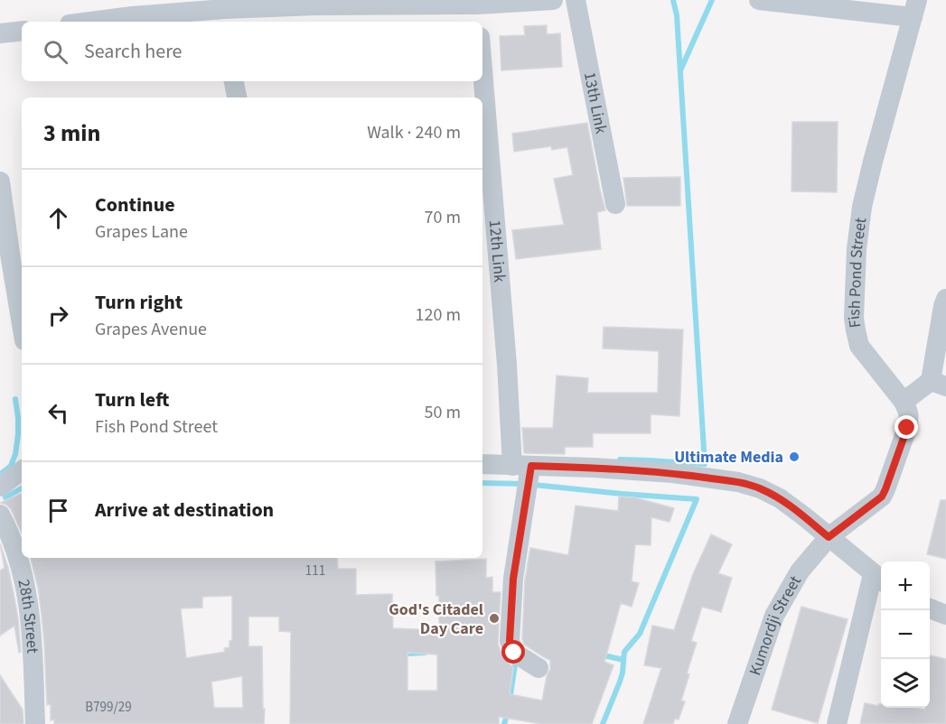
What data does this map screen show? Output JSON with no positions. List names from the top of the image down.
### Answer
{
  "streets": {
    "street": [
      "13th Link",
      "12th Link",
      "Fish Pond Street",
      "28th Street",
      "Kumordji Street"
    ]
  },
  "crossings": [
    ["Fish Pond Street", "Kumordji Street"]
  ],
  "places": ["Ultimate Media", "God's Citadel Day Care"],
  "house_numbers": ["111", "B799/29"],
  "page": {
    "search": "Search here",
    "heading": ["3 min", "Walk · 240 m"],
    "list": [
      ["Continue", "Grapes Lane", "70 m"],
      ["Turn right", "Grapes Avenue", "120 m"],
      ["Turn left", "Fish Pond Street", "50 m"],
      "Arrive at destination"
    ],
    "map_buttons": ["+", "−"]
  }
}
